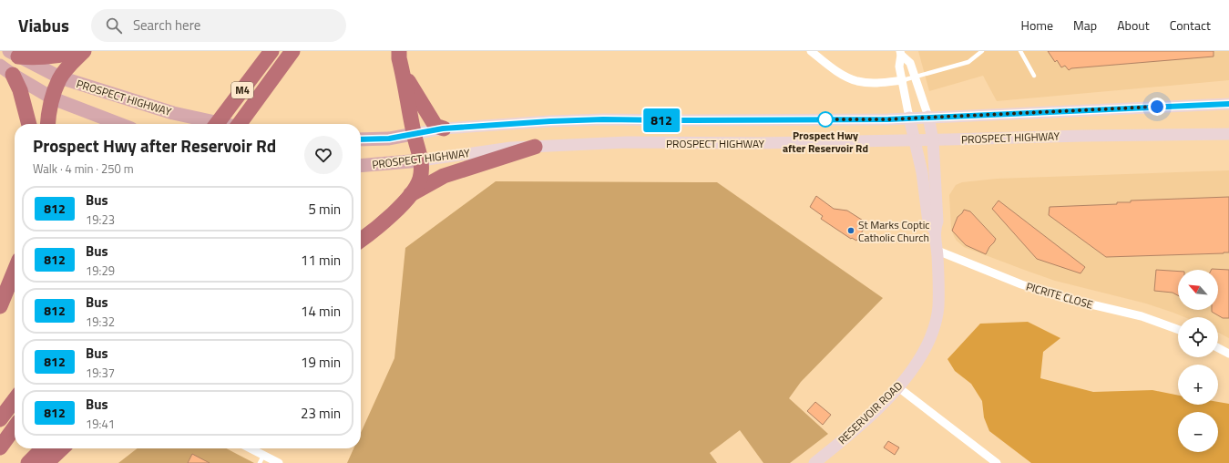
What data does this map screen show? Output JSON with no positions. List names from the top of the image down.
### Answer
{
  "streets": {
    "highway": ["M4"],
    "main road": ["PROSPECT HIGHWAY", "RESERVOIR ROAD"],
    "street": ["PICRITE CLOSE"]
  },
  "crossings": [
    ["PROSPECT HIGHWAY", "RESERVOIR ROAD"],
    ["PICRITE CLOSE", "RESERVOIR ROAD"]
  ],
  "places": ["Prospect Hwy after Reservoir Rd", "St Marks Coptic Catholic Church"],
  "lines": ["bus line 812"],
  "north": "top left",
  "page": {
    "header": "Viabus",
    "search": "Search here",
    "nav": [
      "Home",
      "Map",
      "About",
      "Contact"
    ],
    "on_map": "812",
    "heading": ["Prospect Hwy after Reservoir Rd", "Walk · 4 min · 250 m"],
    "list": [
      {
        "mark": "812",
        "name": "Bus",
        "note": "19:23",
        "value": "5 min"
      },
      {
        "mark": "812",
        "name": "Bus",
        "note": "19:29",
        "value": "11 min"
      },
      {
        "mark": "812",
        "name": "Bus",
        "note": "19:32",
        "value": "14 min"
      },
      {
        "mark": "812",
        "name": "Bus",
        "note": "19:37",
        "value": "19 min"
      },
      {
        "mark": "812",
        "name": "Bus",
        "note": "19:41",
        "value": "23 min"
      }
    ],
    "map_buttons": ["+", "−"]
  }
}
